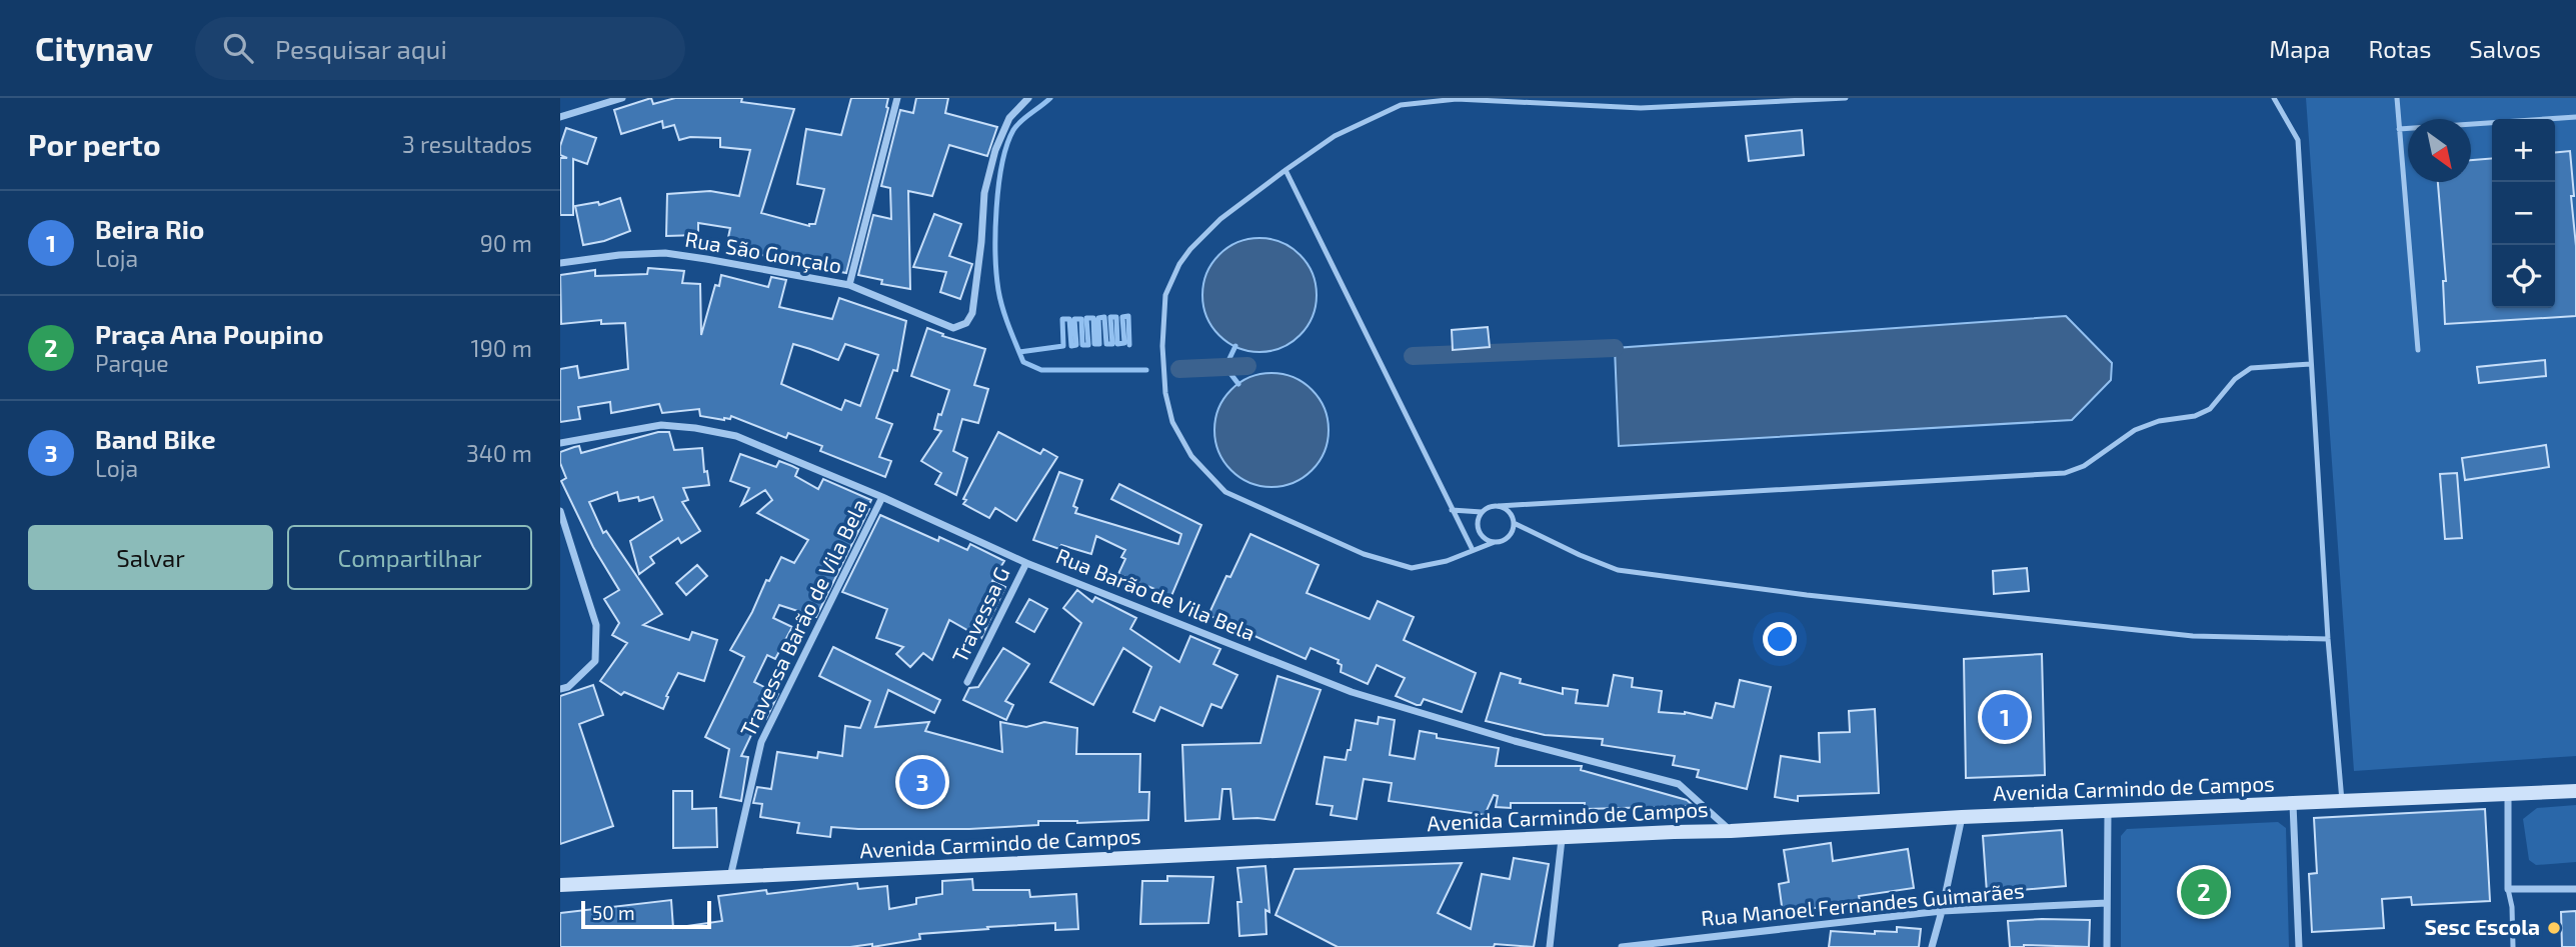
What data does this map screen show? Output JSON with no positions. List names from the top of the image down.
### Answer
{
  "streets": {
    "main road": ["Avenida Carmindo de Campos"],
    "street": [
      "Rua São Gonçalo",
      "Rua Barão de Vila Bela",
      "Travessa G",
      "Travessa Barão de Vila Bela",
      "Rua Manoel Fernandes Guimarães"
    ]
  },
  "crossings": [
    ["Rua Barão de Vila Bela", "Travessa G"],
    ["Rua Barão de Vila Bela", "Travessa Barão de Vila Bela"],
    ["Rua Barão de Vila Bela", "Avenida Carmindo de Campos"],
    ["Travessa Barão de Vila Bela", "Avenida Carmindo de Campos"]
  ],
  "places": ["Sesc Escola"],
  "scale_bar": "50 m",
  "north": "bottom right",
  "page": {
    "header": "Citynav",
    "search": "Pesquisar aqui",
    "nav": ["Mapa", "Rotas", "Salvos"],
    "heading": ["Por perto", "3 resultados"],
    "map_buttons": ["+", "−"],
    "list": [
      {
        "mark": "1",
        "name": "Beira Rio",
        "note": "Loja",
        "value": "90 m"
      },
      {
        "mark": "2",
        "name": "Praça Ana Poupino",
        "note": "Parque",
        "value": "190 m"
      },
      {
        "mark": "3",
        "name": "Band Bike",
        "note": "Loja",
        "value": "340 m"
      }
    ],
    "buttons": ["Salvar", "Compartilhar"],
    "pins": ["1", "3", "2"],
    "scale": "50 m"
  }
}
